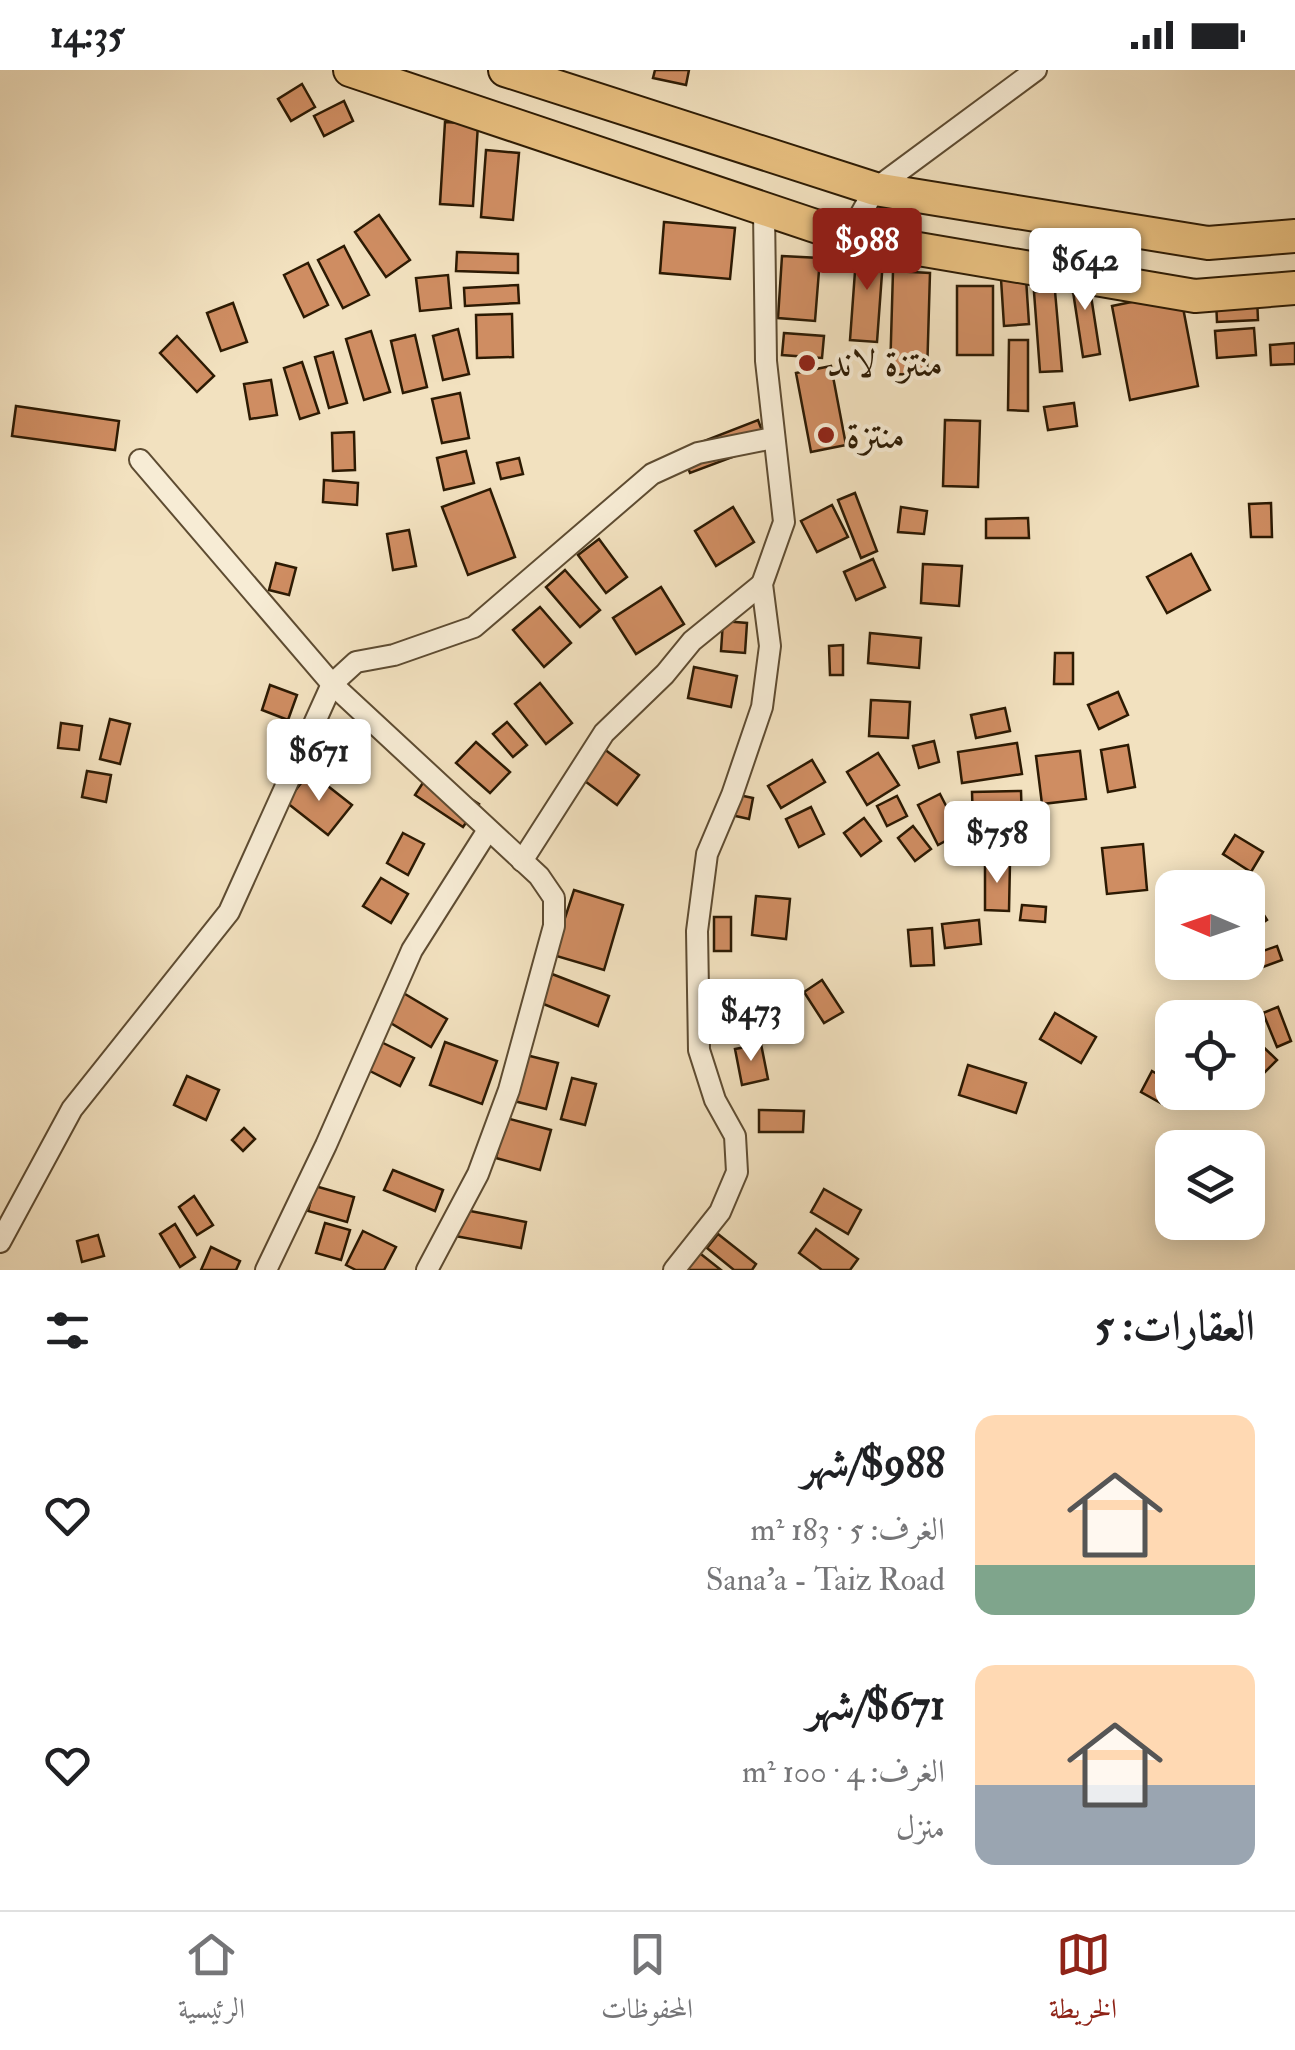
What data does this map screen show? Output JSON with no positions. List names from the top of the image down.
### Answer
{
  "places": ["منتزة لاند", "منتزة"],
  "north": "left",
  "page": {
    "status": "14:35",
    "price": [
      "$988",
      "$642",
      "$671",
      "$758",
      "$473"
    ],
    "heading": "العقارات: 5",
    "list": [
      {
        "name": "$988/شهر",
        "note": "الغرف: 5 · 183 m² · Sana'a - Taiz Road"
      },
      {
        "name": "$671/شهر",
        "note": "الغرف: 4 · 100 m² · منزل"
      }
    ],
    "tabs": ["الخريطة", "المحفوظات", "الرئيسية"]
  }
}
